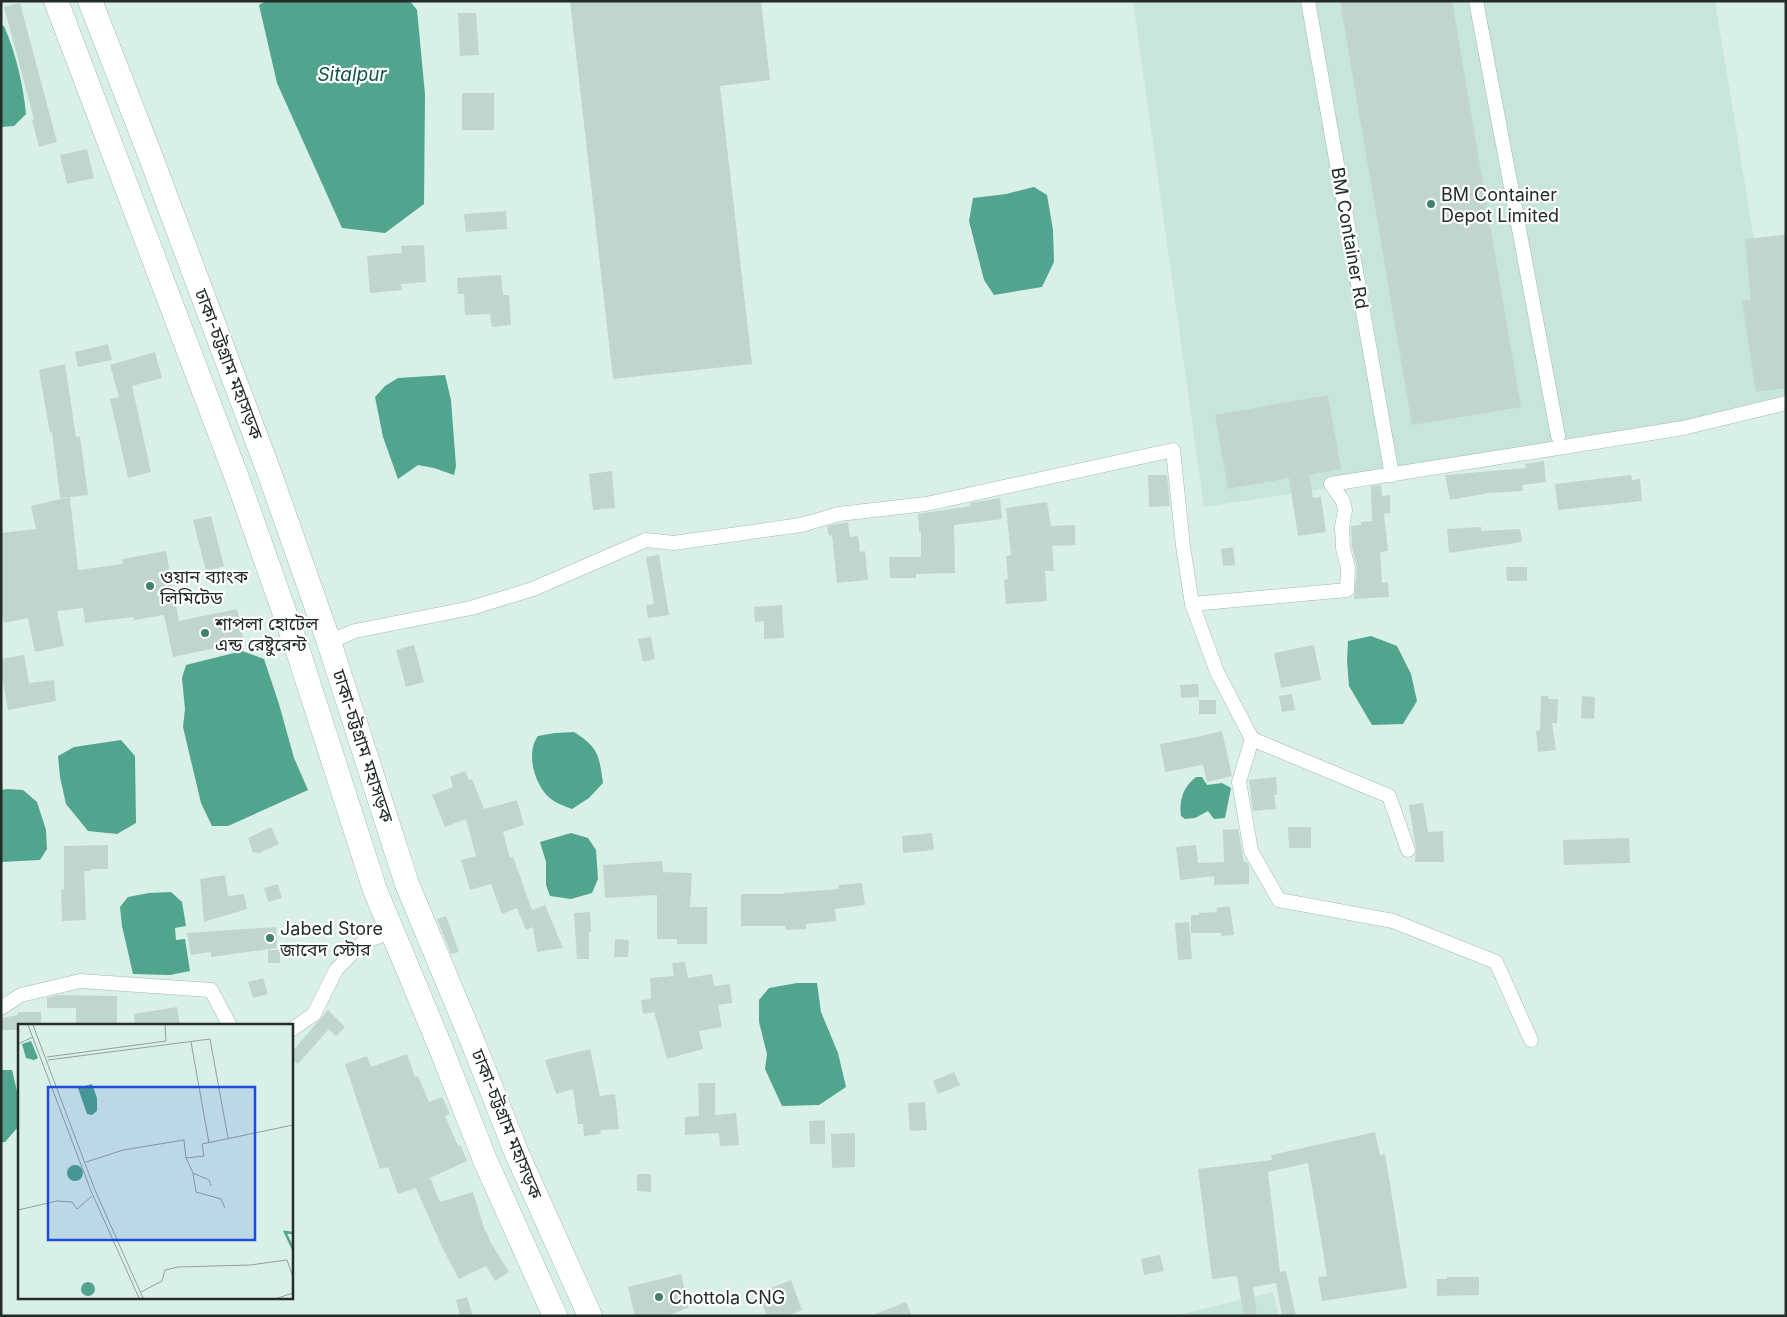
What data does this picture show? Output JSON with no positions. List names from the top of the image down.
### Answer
{
  "streets": {
    "highway": ["ঢাকা-চট্টগ্রাম মহাসড়ক"],
    "street": ["BM Container Rd"]
  },
  "water": ["Sitalpur"],
  "places": [
    "BM Container Depot Limited",
    "ওয়ান ব্যাংক লিমিটেড",
    "শাপলা হোটেল এন্ড রেষ্টুরেন্ট",
    "Jabed Store জাবেদ স্টোর",
    "Chottola CNG"
  ]
}
